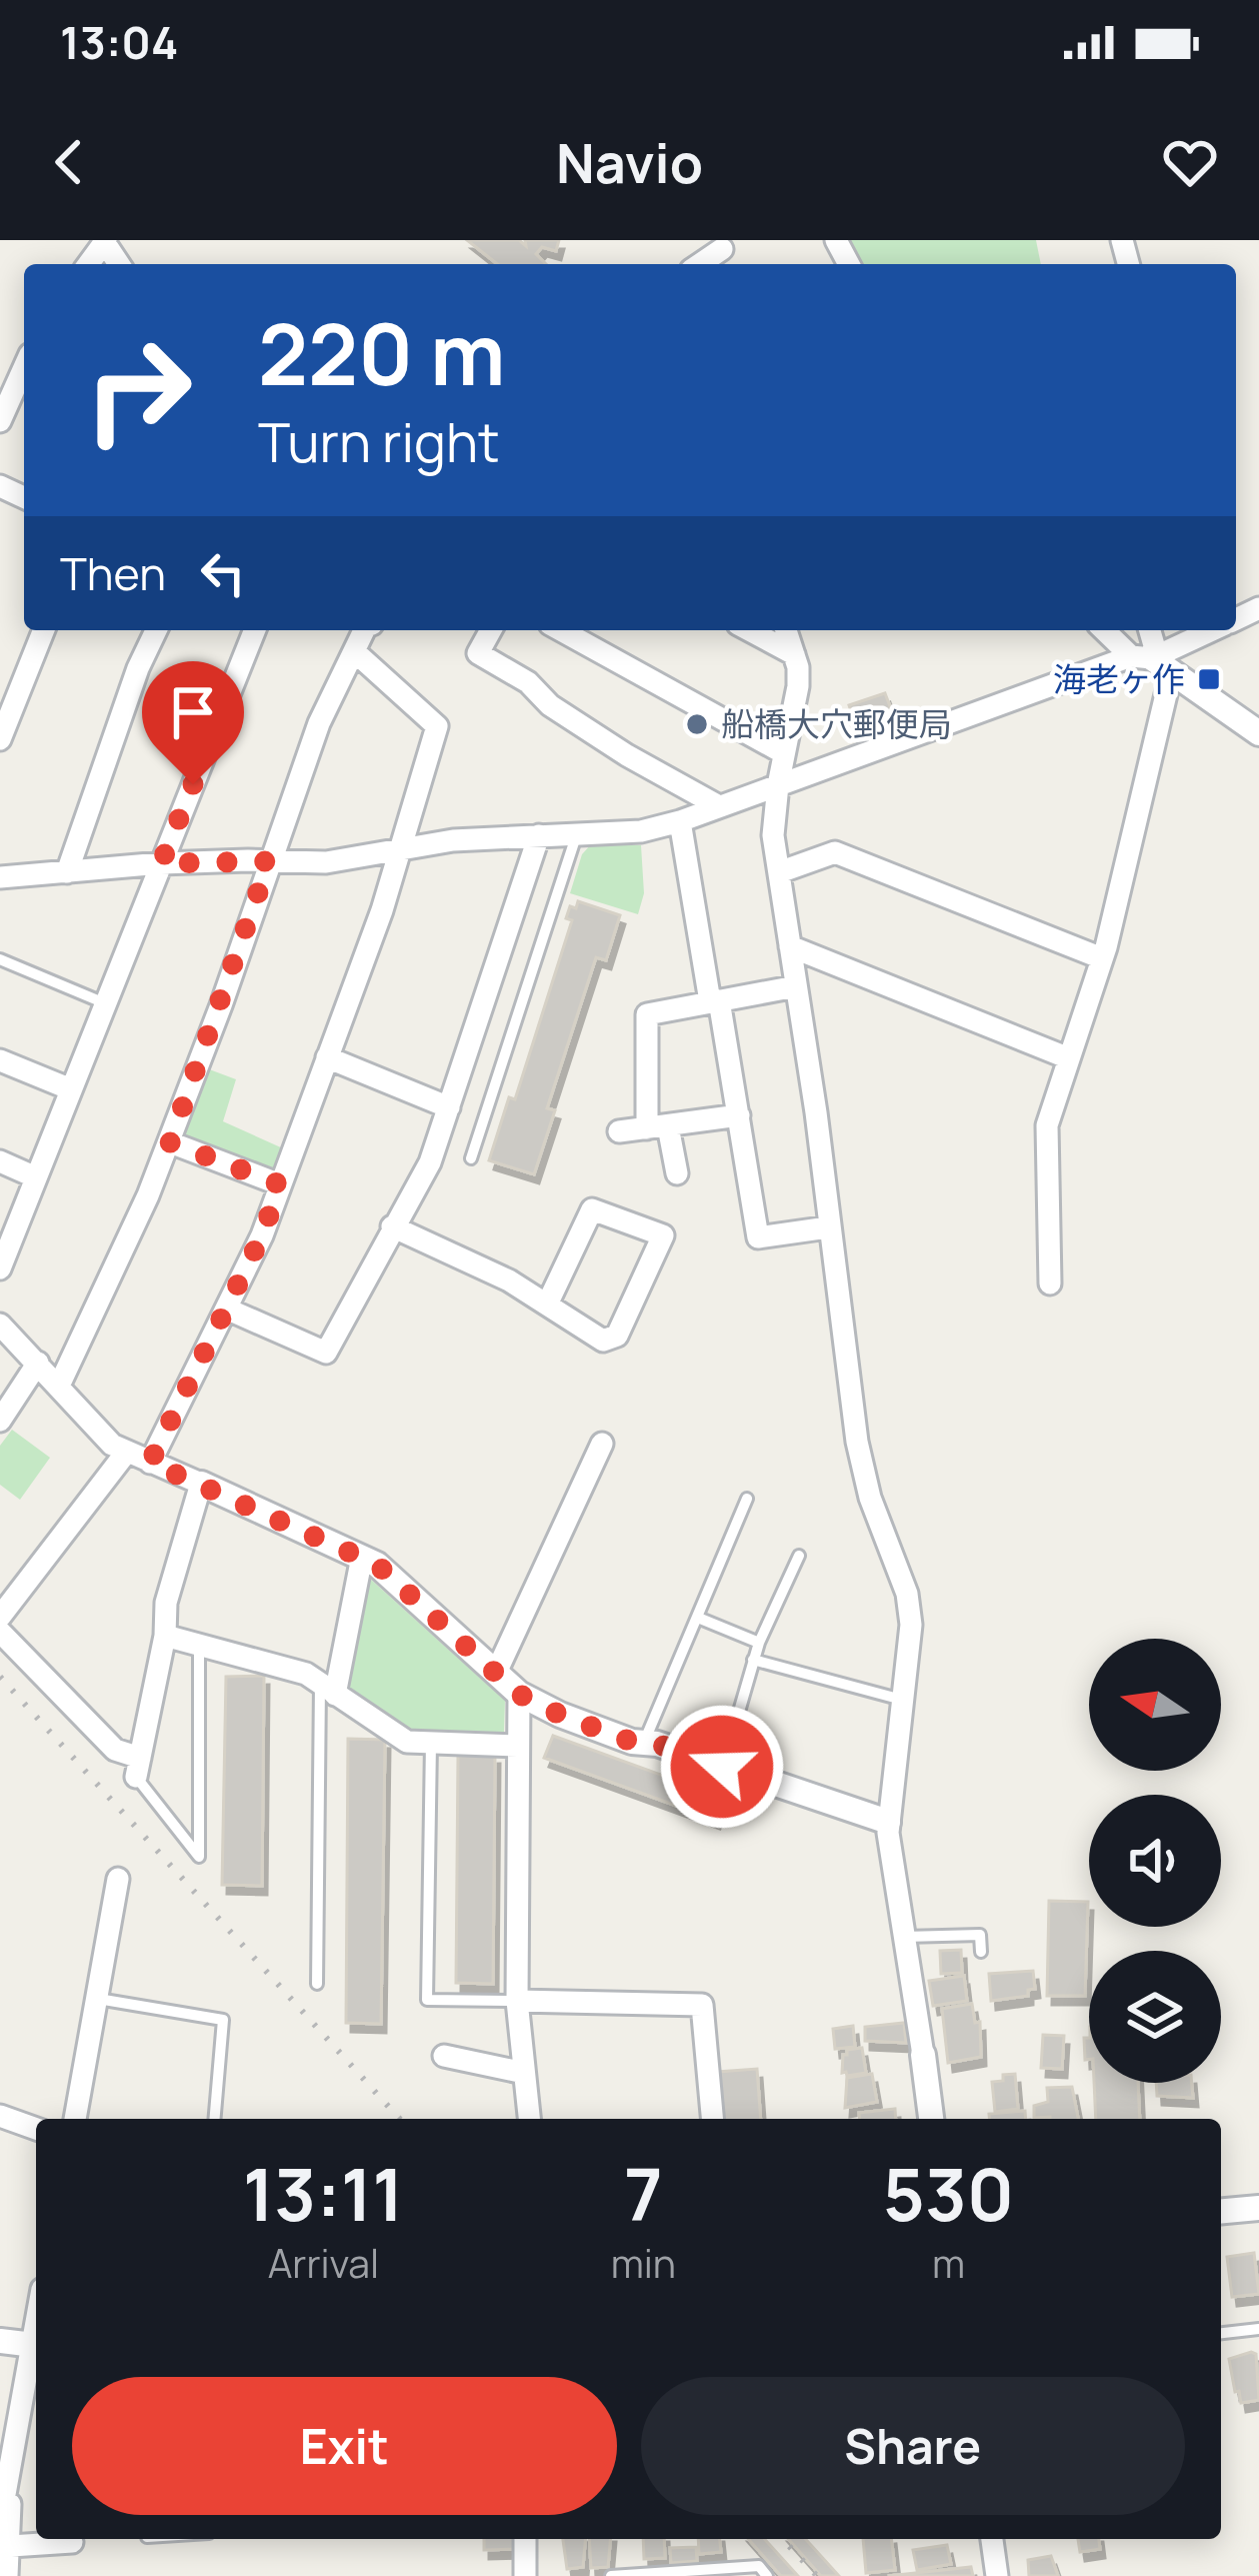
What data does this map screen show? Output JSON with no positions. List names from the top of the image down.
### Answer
{
  "places": {
    "transit": ["海老ヶ作"],
    "other": ["船橋大穴郵便局"]
  },
  "north": "left",
  "page": {
    "status": "13:04",
    "header": "Navio",
    "turn": ["220 m", "Turn right"],
    "then": "Then",
    "eta": [
      "13:11",
      "Arrival",
      "7",
      "min",
      "530",
      "m"
    ],
    "buttons": ["Exit", "Share"]
  }
}
